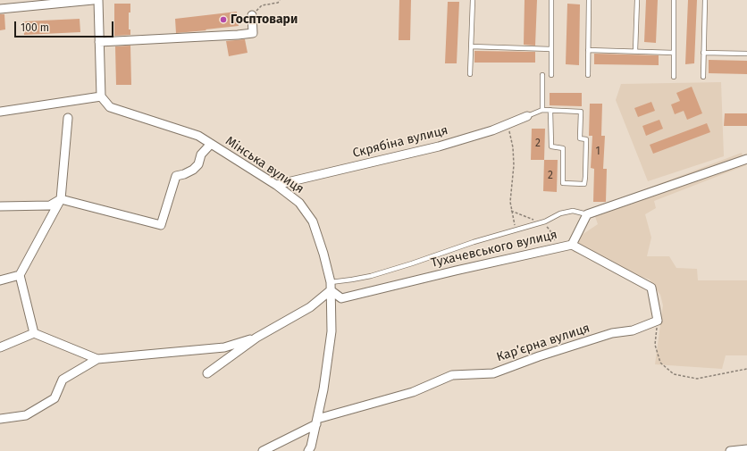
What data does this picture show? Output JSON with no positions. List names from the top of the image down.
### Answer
{
  "streets": {
    "street": [
      "Скрябіна вулиця",
      "Мінська вулиця",
      "Тухачевського вулиця",
      "Кар’єрна вулиця"
    ]
  },
  "crossings": [
    ["Скрябіна вулиця", "Мінська вулиця"],
    ["Мінська вулиця", "Тухачевського вулиця"],
    ["Мінська вулиця", "Кар’єрна вулиця"]
  ],
  "places": ["Госптовари"],
  "house_numbers": ["2", "1", "2"],
  "scale_bar": "100 m"
}
